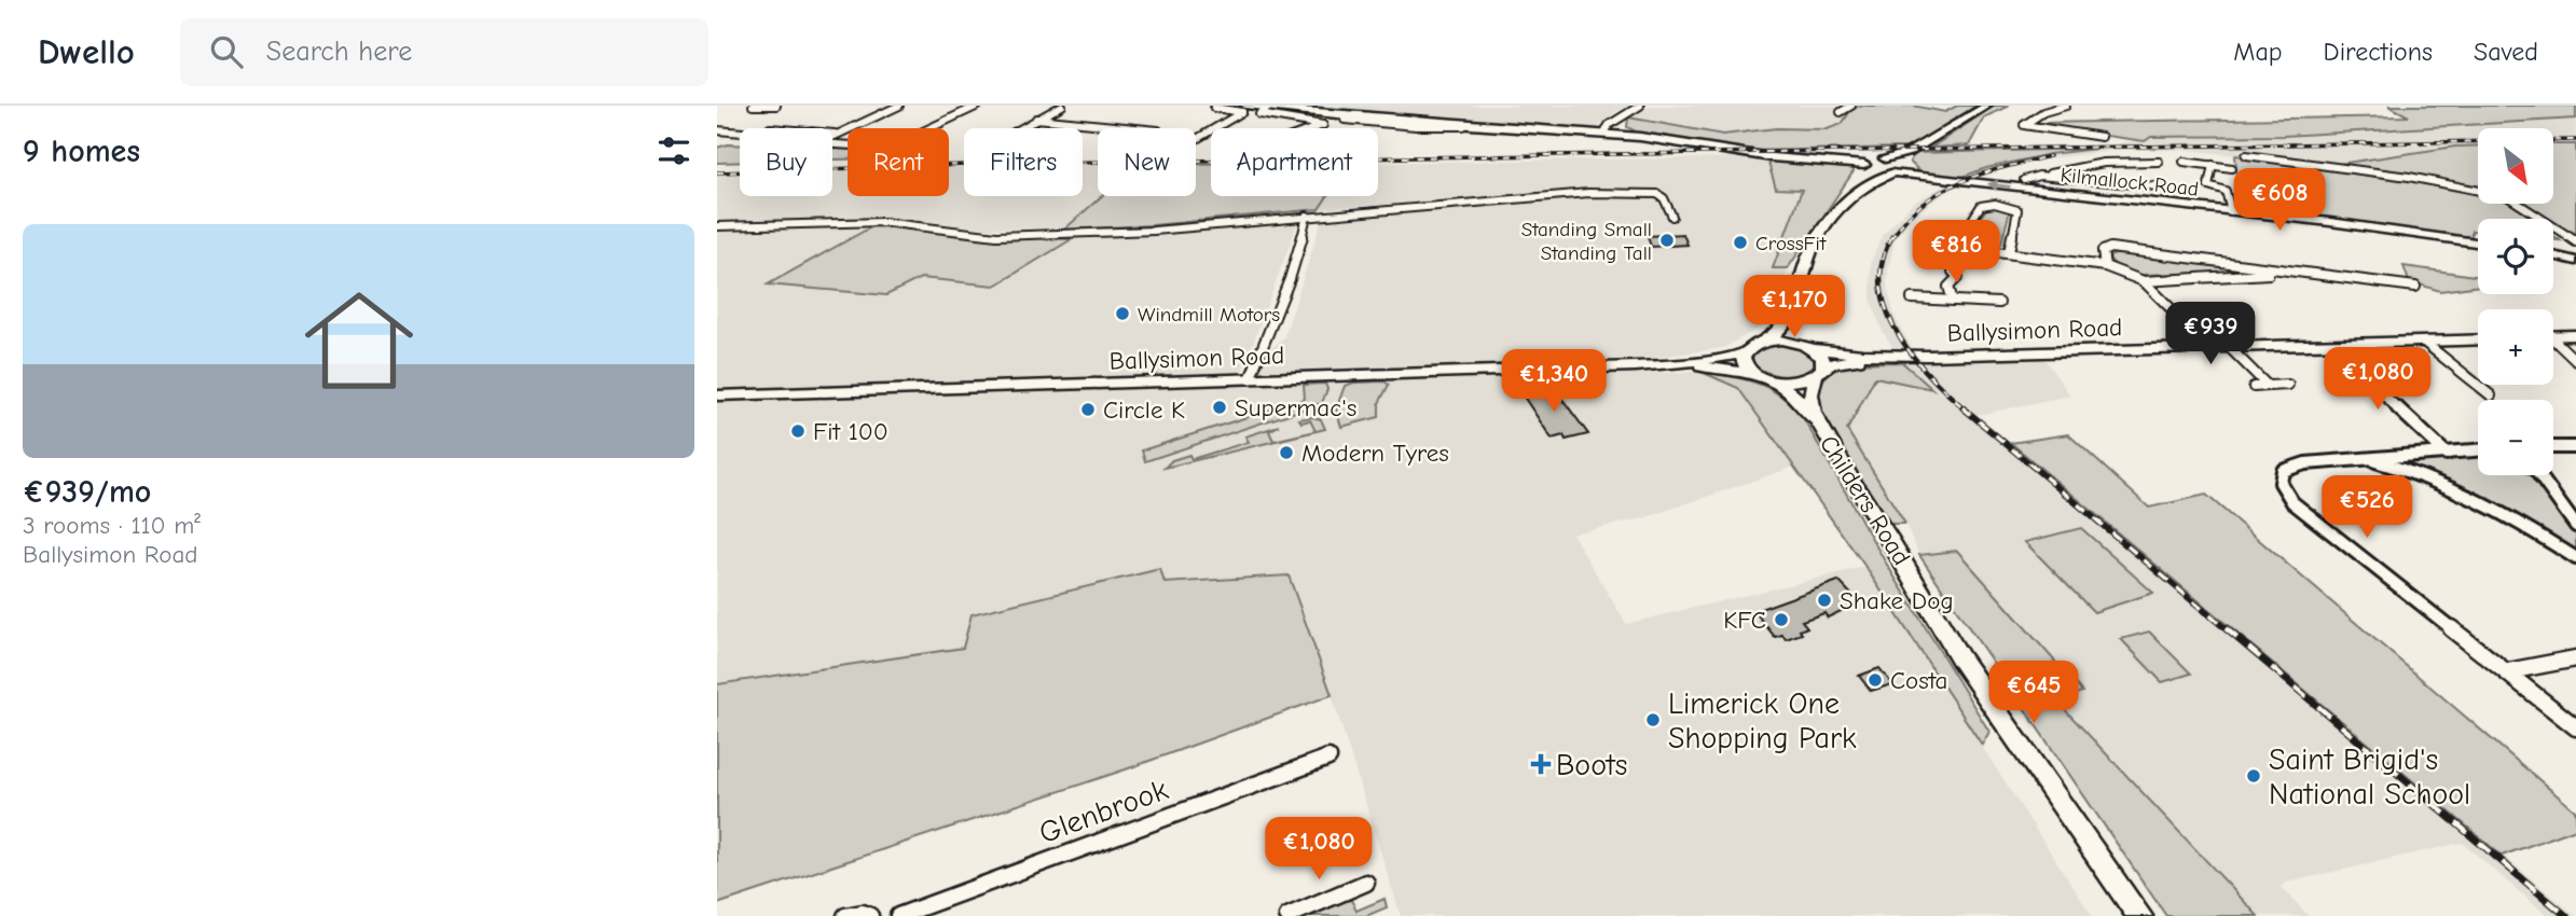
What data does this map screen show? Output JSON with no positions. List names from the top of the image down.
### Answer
{
  "streets": {
    "main road": ["Kilmallock Road", "Ballysimon Road", "Childers Road"],
    "street": ["Glenbrook"]
  },
  "crossings": [
    ["Ballysimon Road", "Childers Road"]
  ],
  "one_way": ["Kilmallock Road"],
  "places": {
    "other": [
      "Standing Small Standing Tall",
      "CrossFit",
      "Windmill Motors",
      "Supermac's",
      "Circle K",
      "Fit 100",
      "Modern Tyres",
      "Shake Dog",
      "KFC",
      "Costa",
      "Limerick One Shopping Park",
      "Saint Brigid's National School"
    ],
    "health": ["Boots"]
  },
  "north": "bottom right",
  "page": {
    "header": "Dwello",
    "search": "Search here",
    "nav": ["Map", "Directions", "Saved"],
    "heading": "9 homes",
    "map_buttons": ["+", "−"],
    "chip": [
      "Buy",
      "Rent",
      "Filters",
      "New",
      "Apartment"
    ],
    "price": [
      "€608",
      "€816",
      "€1,170",
      "€939",
      "€1,080",
      "€1,340",
      "€526",
      "€645",
      "€1,080"
    ],
    "list": [
      {
        "name": "€939/mo",
        "note": "3 rooms · 110 m² · Ballysimon Road"
      }
    ]
  }
}
